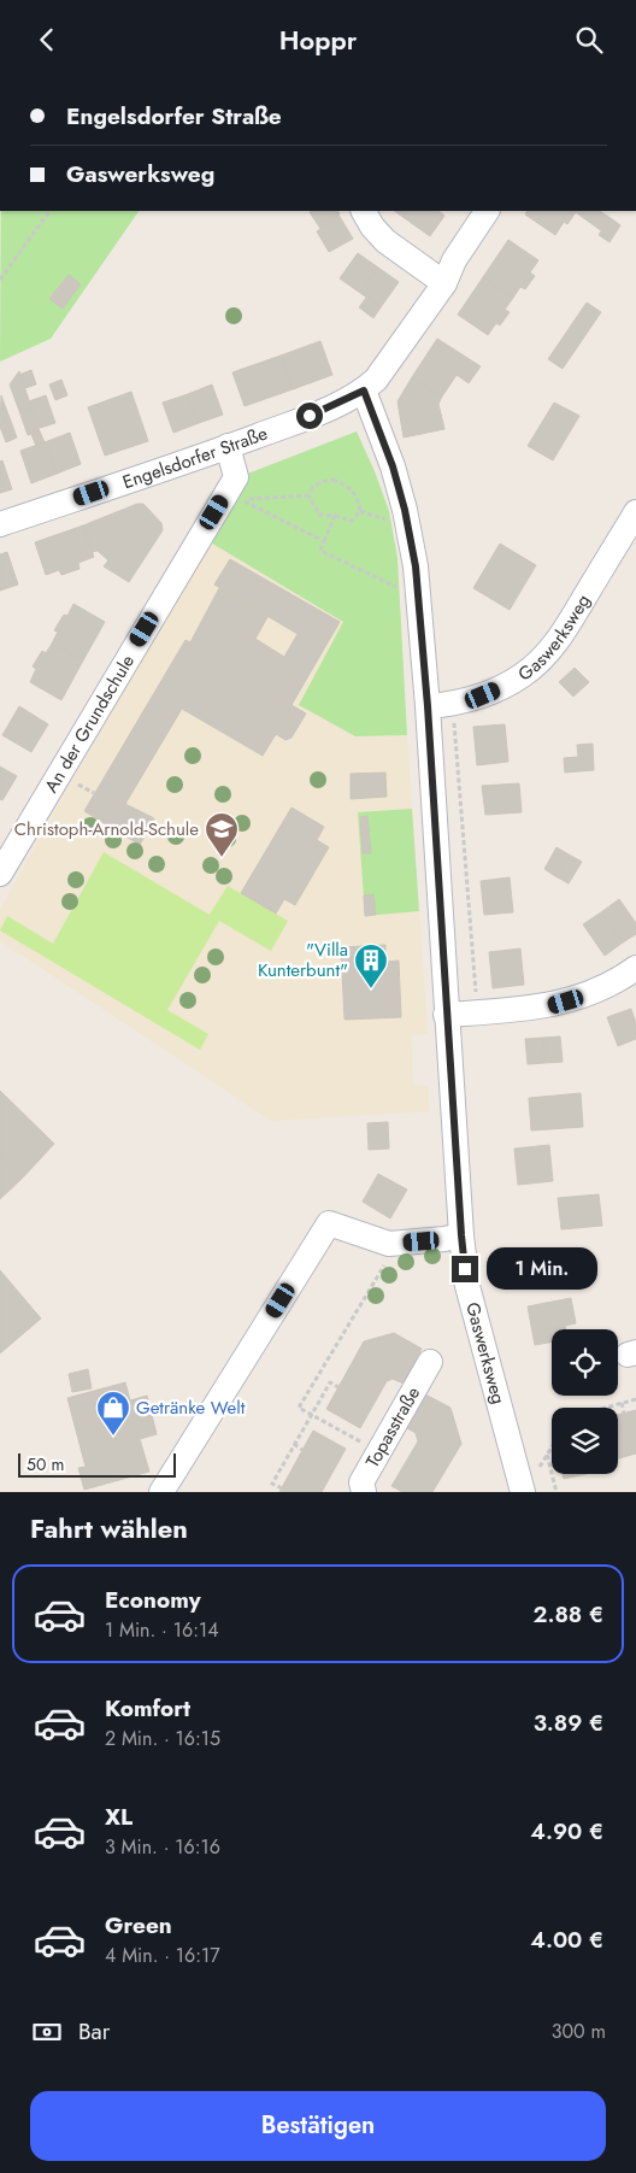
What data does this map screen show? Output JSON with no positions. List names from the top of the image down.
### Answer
{
  "streets": {
    "street": [
      "Engelsdorfer Straße",
      "Gaswerksweg",
      "An der Grundschule",
      "Topasstraße"
    ]
  },
  "crossings": [
    ["Engelsdorfer Straße", "Gaswerksweg"],
    ["Engelsdorfer Straße", "An der Grundschule"]
  ],
  "places": {
    "school or university": ["Christoph-Arnold-Schule"],
    "building": ["\"Villa Kunterbunt\""],
    "shop": ["Getränke Welt"]
  },
  "scale_bar": "50 m",
  "page": {
    "header": "Hoppr",
    "banner": ["Engelsdorfer Straße", "Gaswerksweg"],
    "bubble": "1 Min.",
    "scale": "50 m",
    "heading": "Fahrt wählen",
    "list": [
      {
        "name": "Economy",
        "note": "1 Min. · 16:14",
        "value": "2.88 €"
      },
      {
        "name": "Komfort",
        "note": "2 Min. · 16:15",
        "value": "3.89 €"
      },
      {
        "name": "XL",
        "note": "3 Min. · 16:16",
        "value": "4.90 €"
      },
      {
        "name": "Green",
        "note": "4 Min. · 16:17",
        "value": "4.00 €"
      }
    ],
    "pay": ["Bar", "300 m"],
    "buttons": "Bestätigen"
  }
}
